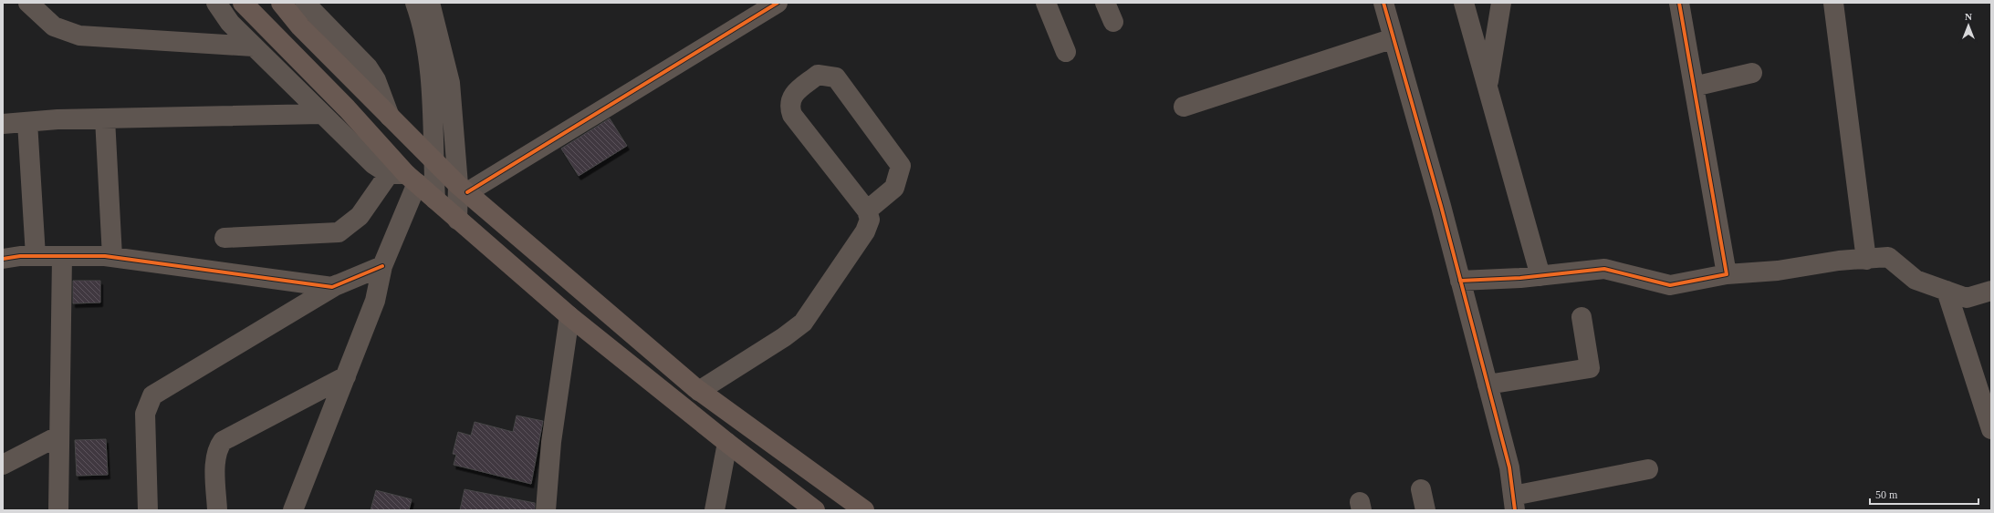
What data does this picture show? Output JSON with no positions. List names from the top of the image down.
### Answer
{
  "scale_bar": "50 m",
  "north": "top"
}
